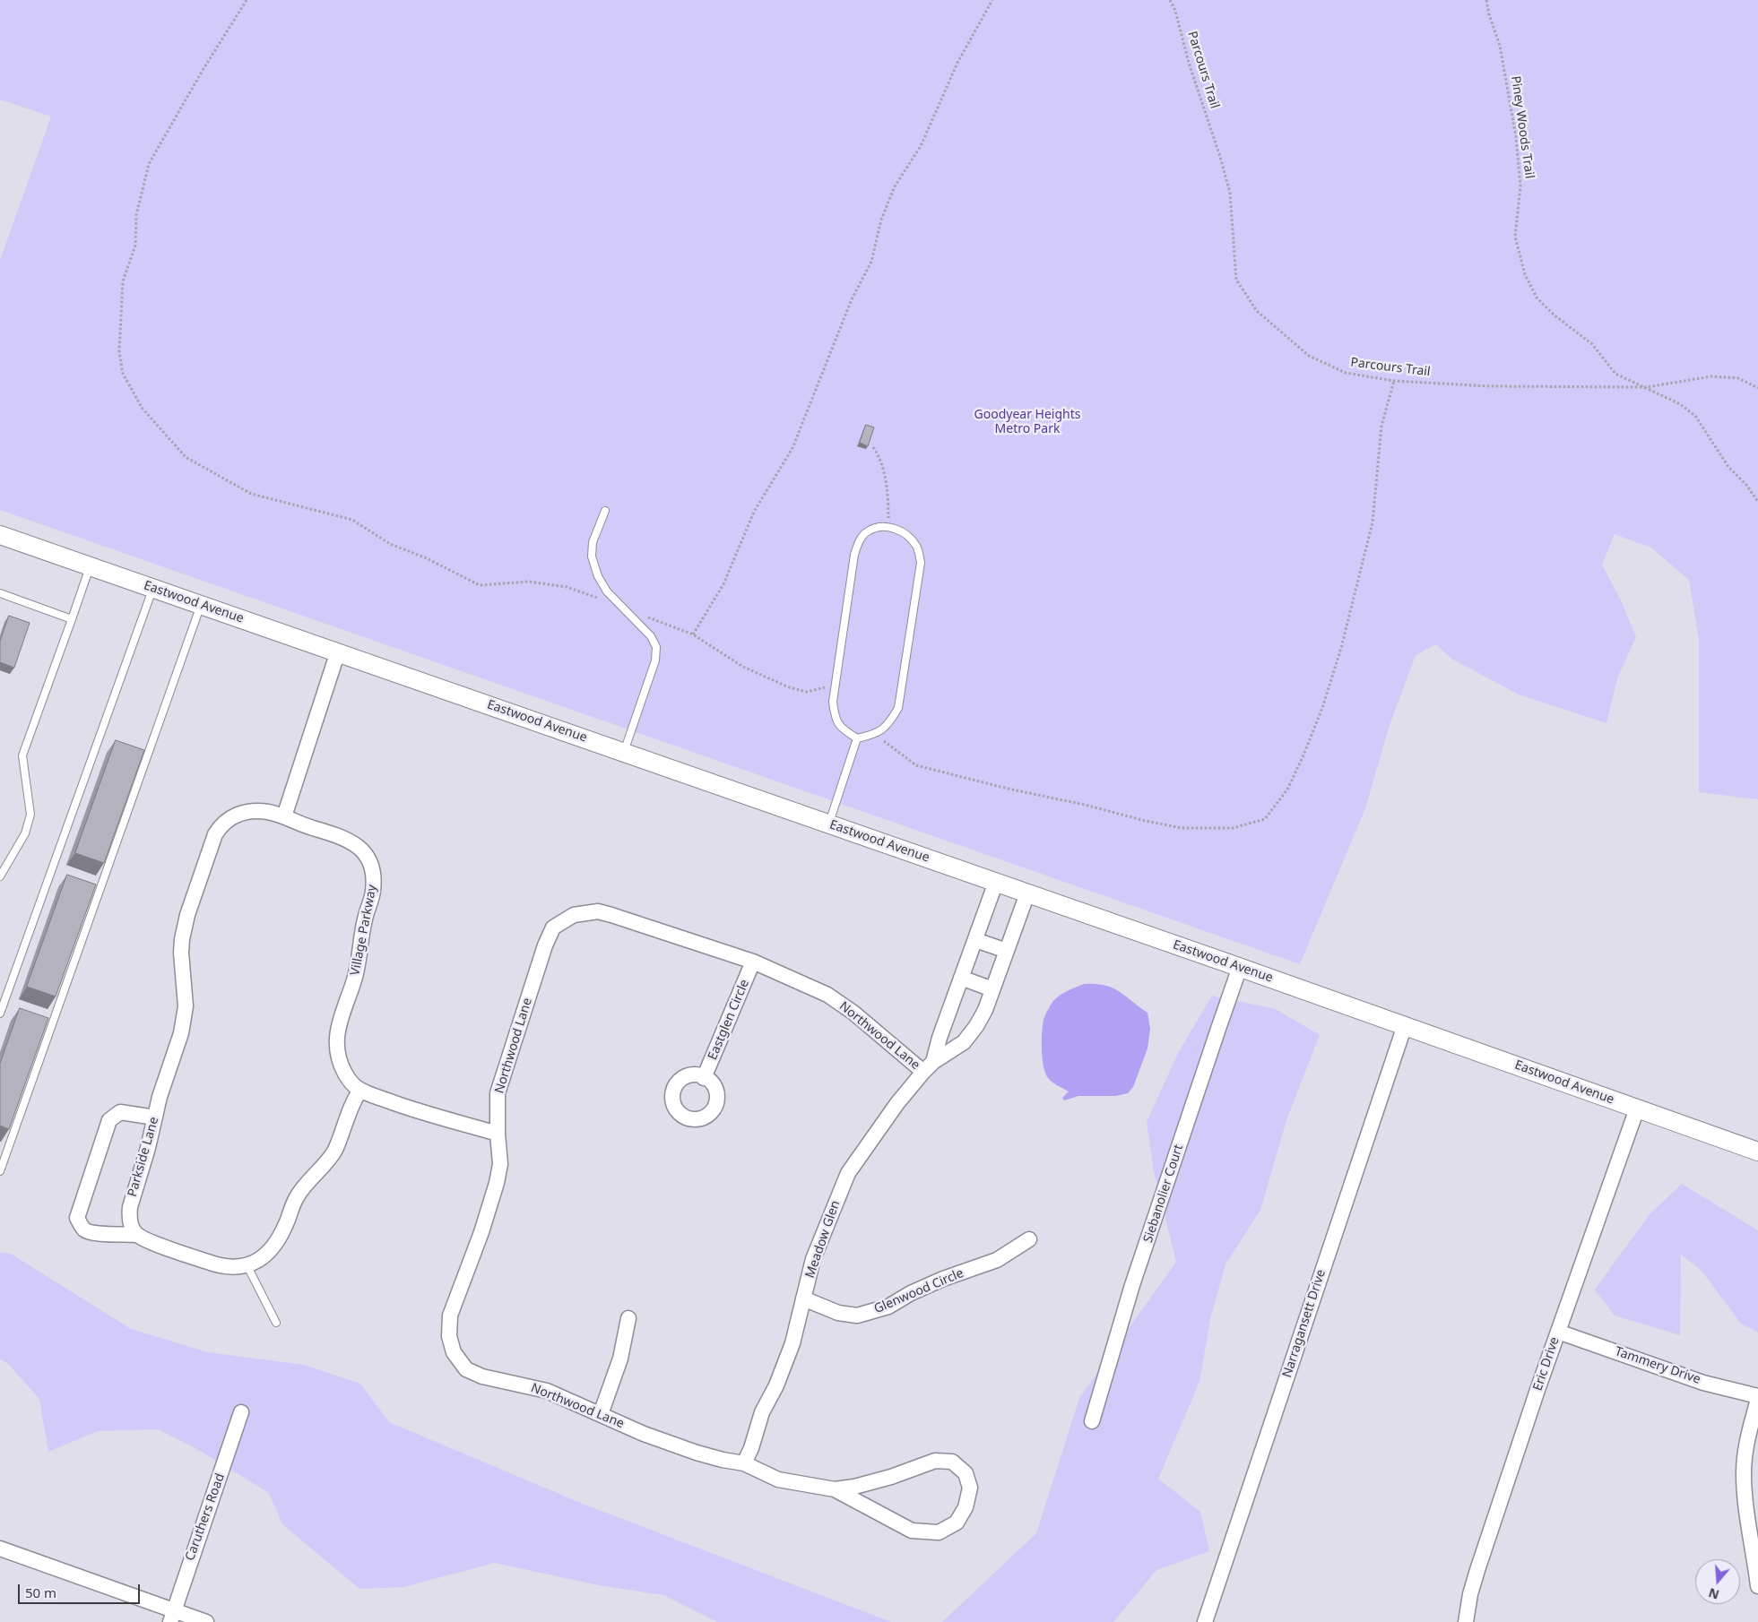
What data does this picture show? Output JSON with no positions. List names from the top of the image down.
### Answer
{
  "streets": {
    "street": [
      "Eastwood Avenue",
      "Village Parkway",
      "Eastglen Circle",
      "Northwood Lane",
      "Parkside Lane",
      "Siebanolier Court",
      "Meadow Glen",
      "Glenwood Circle",
      "Narragansett Drive",
      "Eric Drive",
      "Tammery Drive",
      "Caruthers Road"
    ],
    "path": ["Parcours Trail", "Piney Woods Trail"]
  },
  "crossings": [
    ["Parcours Trail", "Piney Woods Trail"],
    ["Eastwood Avenue", "Siebanolier Court"],
    ["Eastwood Avenue", "Meadow Glen"],
    ["Eastwood Avenue", "Narragansett Drive"],
    ["Eastwood Avenue", "Eric Drive"],
    ["Village Parkway", "Northwood Lane"],
    ["Village Parkway", "Parkside Lane"],
    ["Eastglen Circle", "Northwood Lane"],
    ["Northwood Lane", "Meadow Glen"],
    ["Meadow Glen", "Glenwood Circle"],
    ["Eric Drive", "Tammery Drive"]
  ],
  "parks": ["Goodyear Heights Metro Park"],
  "scale_bar": "50 m",
  "north": "bottom"
}
